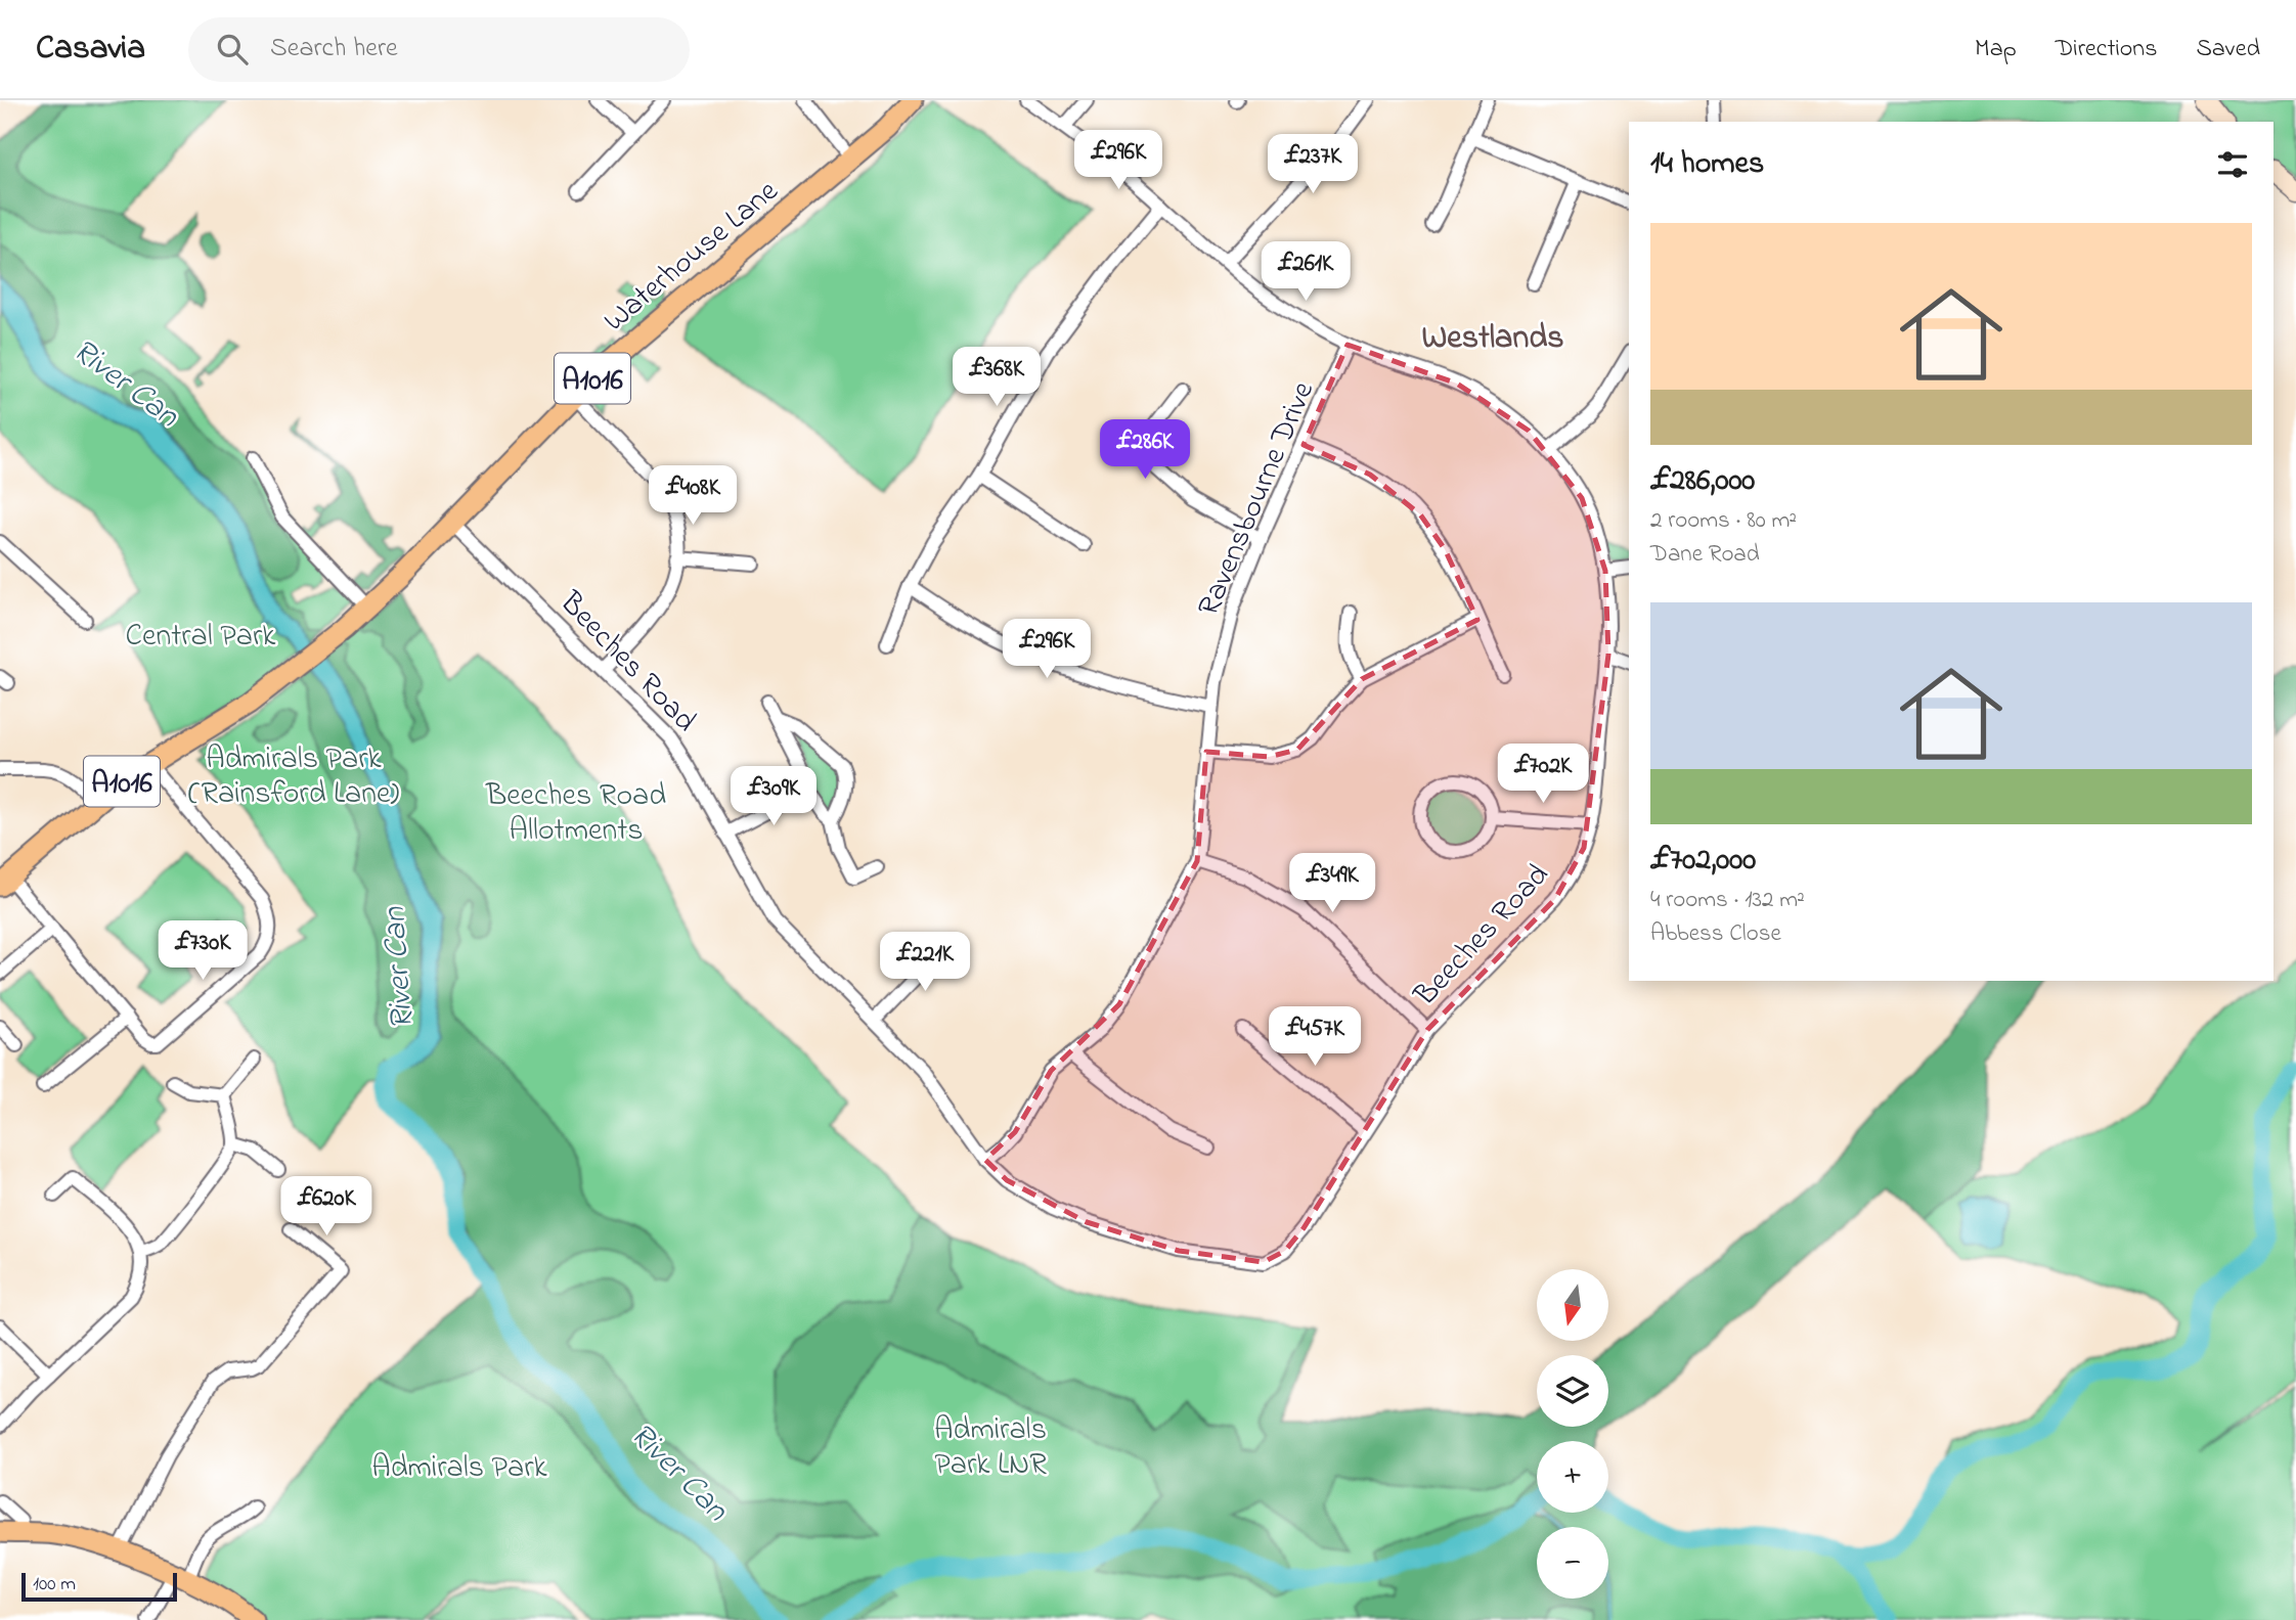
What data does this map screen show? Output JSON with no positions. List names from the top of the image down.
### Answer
{
  "streets": {
    "main road": ["Waterhouse Lane", "A1016"],
    "street": ["Ravensbourne Drive", "Beeches Road"]
  },
  "crossings": [
    ["Waterhouse Lane", "A1016"],
    ["Waterhouse Lane", "Beeches Road"],
    ["Ravensbourne Drive", "Beeches Road"]
  ],
  "districts": ["Westlands"],
  "water": ["River Can"],
  "parks": [
    "Central Park",
    "Admirals Park (Rainsford Lane)",
    "Beeches Road Allotments",
    "Admirals Park LNR",
    "Admirals Park"
  ],
  "scale_bar": "100 m",
  "north": "bottom",
  "page": {
    "header": "Casavia",
    "search": "Search here",
    "nav": ["Map", "Directions", "Saved"],
    "heading": "14 homes",
    "price": [
      "£296K",
      "£237K",
      "£261K",
      "£368K",
      "£286K",
      "£408K",
      "£296K",
      "£702K",
      "£309K",
      "£349K",
      "£730K",
      "£221K",
      "£457K",
      "£620K"
    ],
    "list": [
      {
        "name": "£286,000",
        "note": "2 rooms · 80 m² · Dane Road"
      },
      {
        "name": "£702,000",
        "note": "4 rooms · 132 m² · Abbess Close"
      }
    ],
    "map_buttons": ["+", "−"],
    "scale": "100 m"
  }
}
